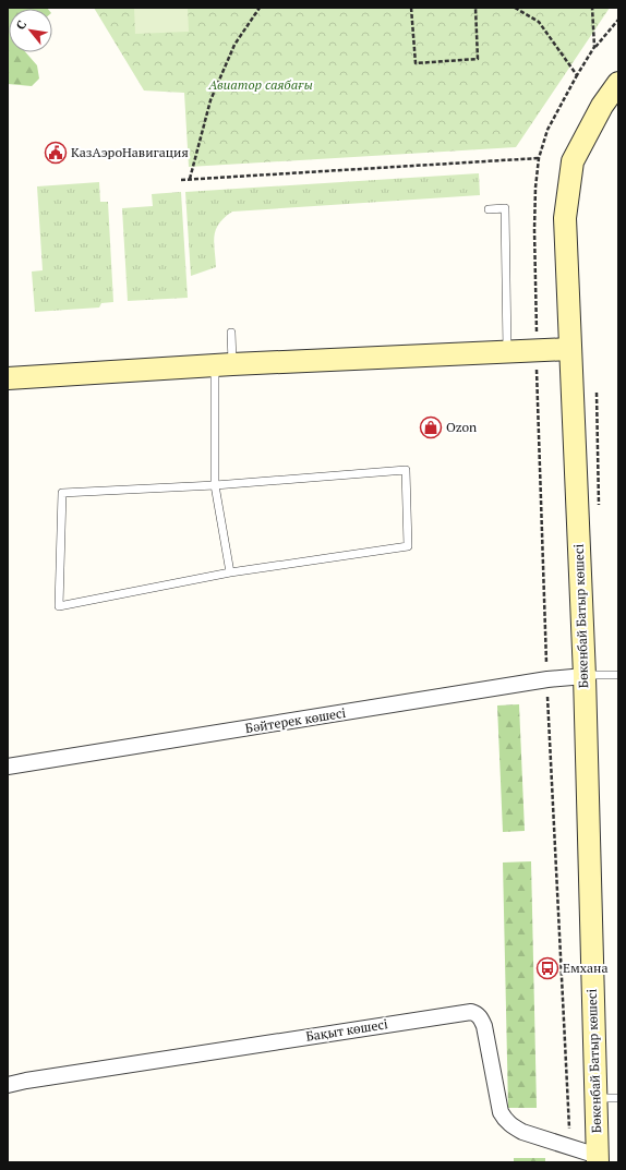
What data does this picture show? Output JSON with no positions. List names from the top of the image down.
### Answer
{
  "streets": {
    "main road": ["Бөкенбай Батыр көшесі"],
    "street": ["Бәйтерек көшесі", "Бақыт көшесі"]
  },
  "crossings": [
    ["Бөкенбай Батыр көшесі", "Бәйтерек көшесі"],
    ["Бөкенбай Батыр көшесі", "Бақыт көшесі"]
  ],
  "parks": ["Авиатор саябағы"],
  "places": {
    "public building": ["КазАэроНавигация"],
    "shop": ["Ozon"],
    "bus stop": ["Емхана"]
  },
  "north": "top left"
}
